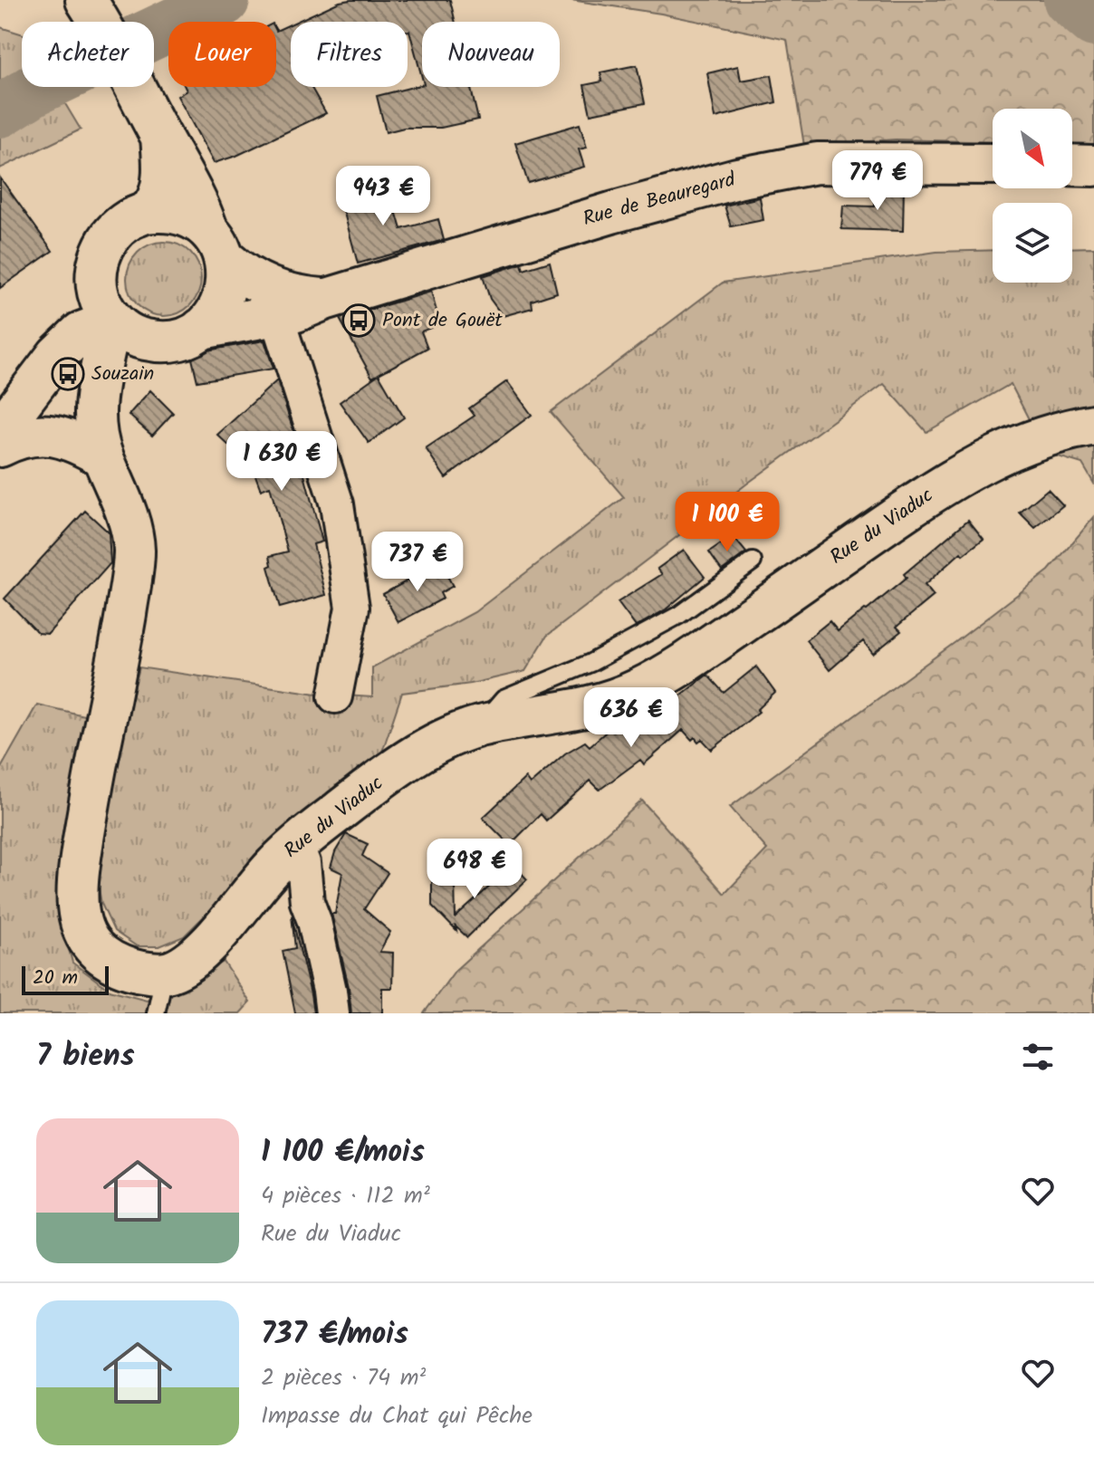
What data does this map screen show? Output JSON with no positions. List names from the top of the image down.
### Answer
{
  "streets": {
    "main road": ["Rue de Beauregard", "Rue du Viaduc"]
  },
  "places": {
    "bus stop": ["Pont de Gouët", "Souzain"]
  },
  "scale_bar": "20 m",
  "north": "bottom right",
  "page": {
    "chip": [
      "Acheter",
      "Louer",
      "Filtres",
      "Nouveau"
    ],
    "price": [
      "779 €",
      "943 €",
      "1 630 €",
      "1 100 €",
      "737 €",
      "636 €",
      "698 €"
    ],
    "scale": "20 m",
    "heading": "7 biens",
    "list": [
      {
        "name": "1 100 €/mois",
        "note": "4 pièces · 112 m² · Rue du Viaduc"
      },
      {
        "name": "737 €/mois",
        "note": "2 pièces · 74 m² · Impasse du Chat qui Pêche"
      }
    ]
  }
}
